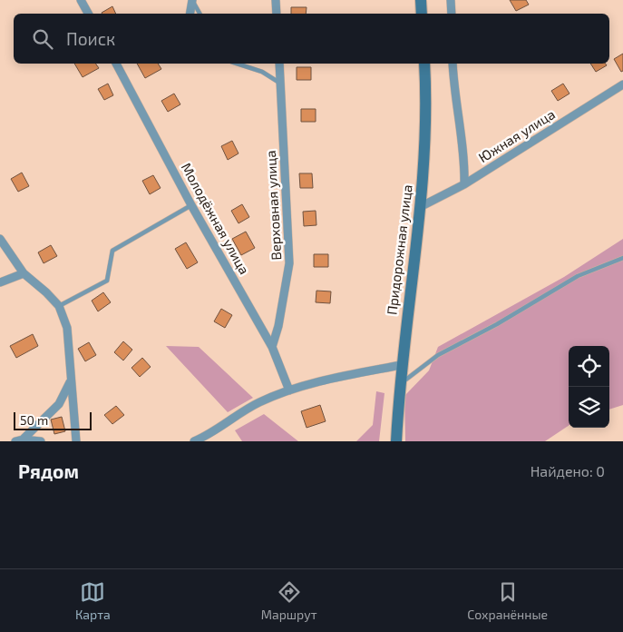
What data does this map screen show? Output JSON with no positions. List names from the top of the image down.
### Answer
{
  "streets": {
    "street": [
      "Южная улица",
      "Верховная улица",
      "Молодёжная улица",
      "Придорожная улица"
    ]
  },
  "crossings": [
    ["Южная улица", "Придорожная улица"],
    ["Верховная улица", "Молодёжная улица"]
  ],
  "scale_bar": "50 m",
  "page": {
    "search": "Поиск",
    "scale": "50 m",
    "heading": ["Рядом", "Найдено: 0"],
    "nav": ["Карта", "Маршрут", "Сохранённые"]
  }
}
